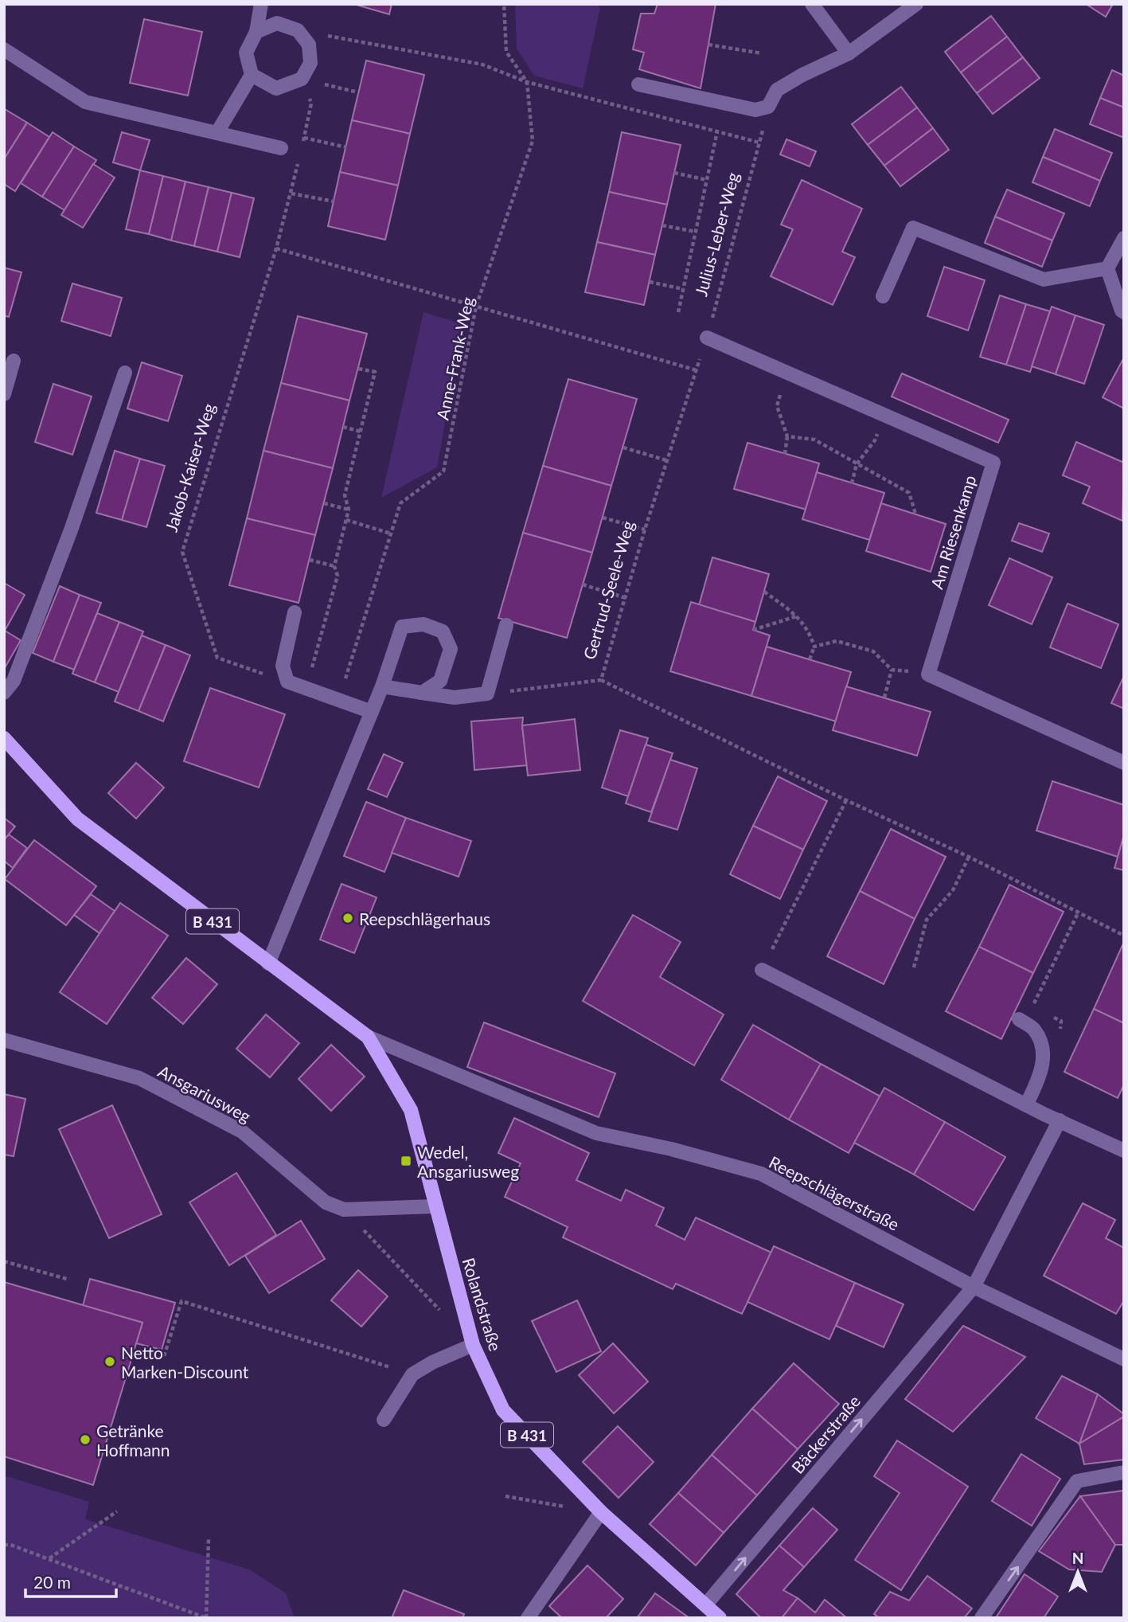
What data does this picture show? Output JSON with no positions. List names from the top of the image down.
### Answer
{
  "streets": {
    "main road": ["B 431", "Rolandstraße"],
    "street": [
      "Am Riesenkamp",
      "Ansgariusweg",
      "Reepschlägerstraße",
      "Bäckerstraße"
    ],
    "path": [
      "Julius-Leber-Weg",
      "Anne-Frank-Weg",
      "Jakob-Kaiser-Weg",
      "Gertrud-Seele-Weg"
    ]
  },
  "crossings": [
    ["Julius-Leber-Weg", "Am Riesenkamp"],
    ["Julius-Leber-Weg", "Gertrud-Seele-Weg"],
    ["B 431", "Reepschlägerstraße"],
    ["B 431", "Rolandstraße"],
    ["Ansgariusweg", "Rolandstraße"],
    ["Reepschlägerstraße", "Rolandstraße"],
    ["Reepschlägerstraße", "Bäckerstraße"],
    ["Rolandstraße", "Bäckerstraße"]
  ],
  "one_way": ["Bäckerstraße"],
  "places": {
    "other": ["Reepschlägerhaus", "Netto Marken-Discount", "Getränke Hoffmann"],
    "transit": ["Wedel, Ansgariusweg"]
  },
  "scale_bar": "20 m",
  "north": "top"
}
